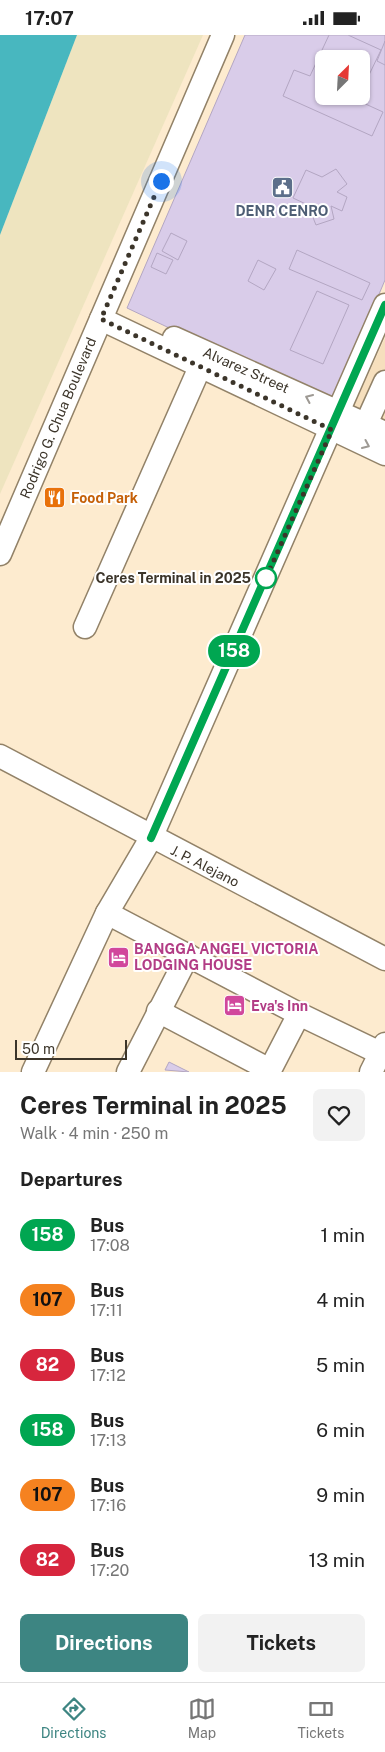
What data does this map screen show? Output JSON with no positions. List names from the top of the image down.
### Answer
{
  "streets": {
    "street": ["Alvarez Street", "Rodrigo G. Chua Boulevard", "J. P. Alejano"]
  },
  "crossings": [
    ["Alvarez Street", "Rodrigo G. Chua Boulevard"]
  ],
  "places": {
    "public building": ["DENR CENRO"],
    "restaurant": ["Food Park"],
    "other": ["Ceres Terminal in 2025"],
    "hotel": ["BANGGA ANGEL VICTORIA LODGING HOUSE", "Eva's Inn"]
  },
  "lines": ["bus line 158"],
  "scale_bar": "50 m",
  "north": "top right",
  "page": {
    "status": "17:07",
    "on_map": "158",
    "scale": "50 m",
    "heading": [
      ["Ceres Terminal in 2025", "Walk · 4 min · 250 m"],
      "Departures"
    ],
    "list": [
      {
        "mark": "158",
        "name": "Bus",
        "note": "17:08",
        "value": "1 min"
      },
      {
        "mark": "107",
        "name": "Bus",
        "note": "17:11",
        "value": "4 min"
      },
      {
        "mark": "82",
        "name": "Bus",
        "note": "17:12",
        "value": "5 min"
      },
      {
        "mark": "158",
        "name": "Bus",
        "note": "17:13",
        "value": "6 min"
      },
      {
        "mark": "107",
        "name": "Bus",
        "note": "17:16",
        "value": "9 min"
      },
      {
        "mark": "82",
        "name": "Bus",
        "note": "17:20",
        "value": "13 min"
      }
    ],
    "buttons": ["Directions", "Tickets"],
    "tabs": ["Directions", "Map", "Tickets"]
  }
}
